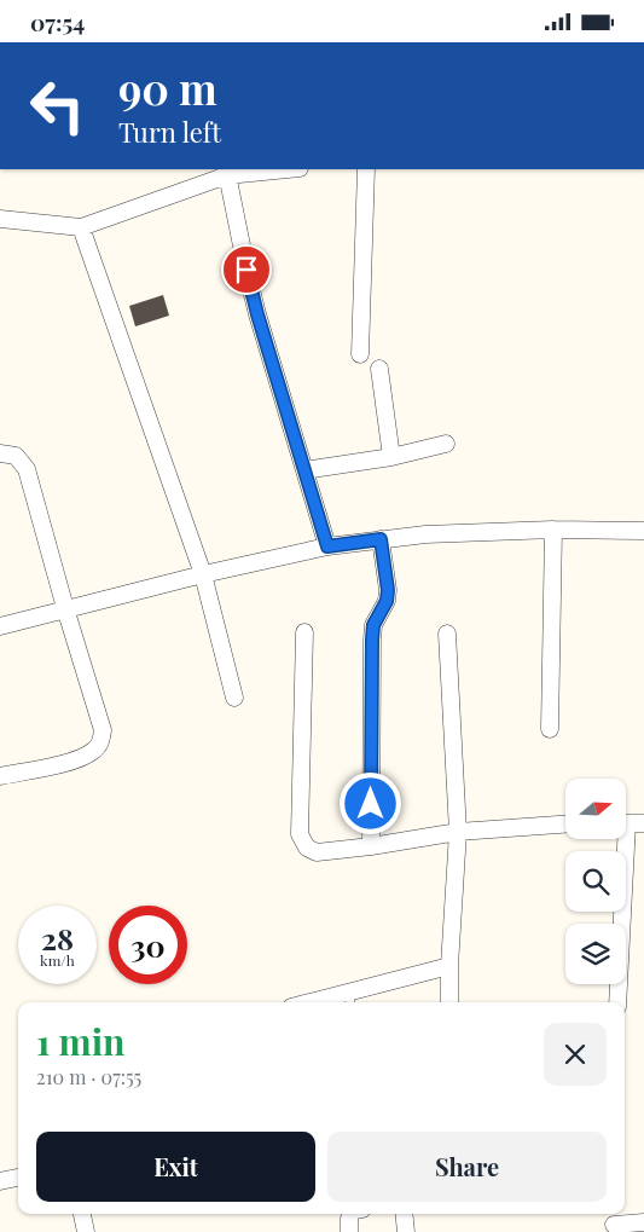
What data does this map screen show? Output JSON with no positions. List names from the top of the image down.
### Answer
{
  "north": "right",
  "page": {
    "status": "07:54",
    "turn": ["90 m", "Turn left"],
    "speed": "28 km/h",
    "limit": "30",
    "heading": ["1 min", "210 m · 07:55"],
    "buttons": ["Exit", "Share"]
  }
}
